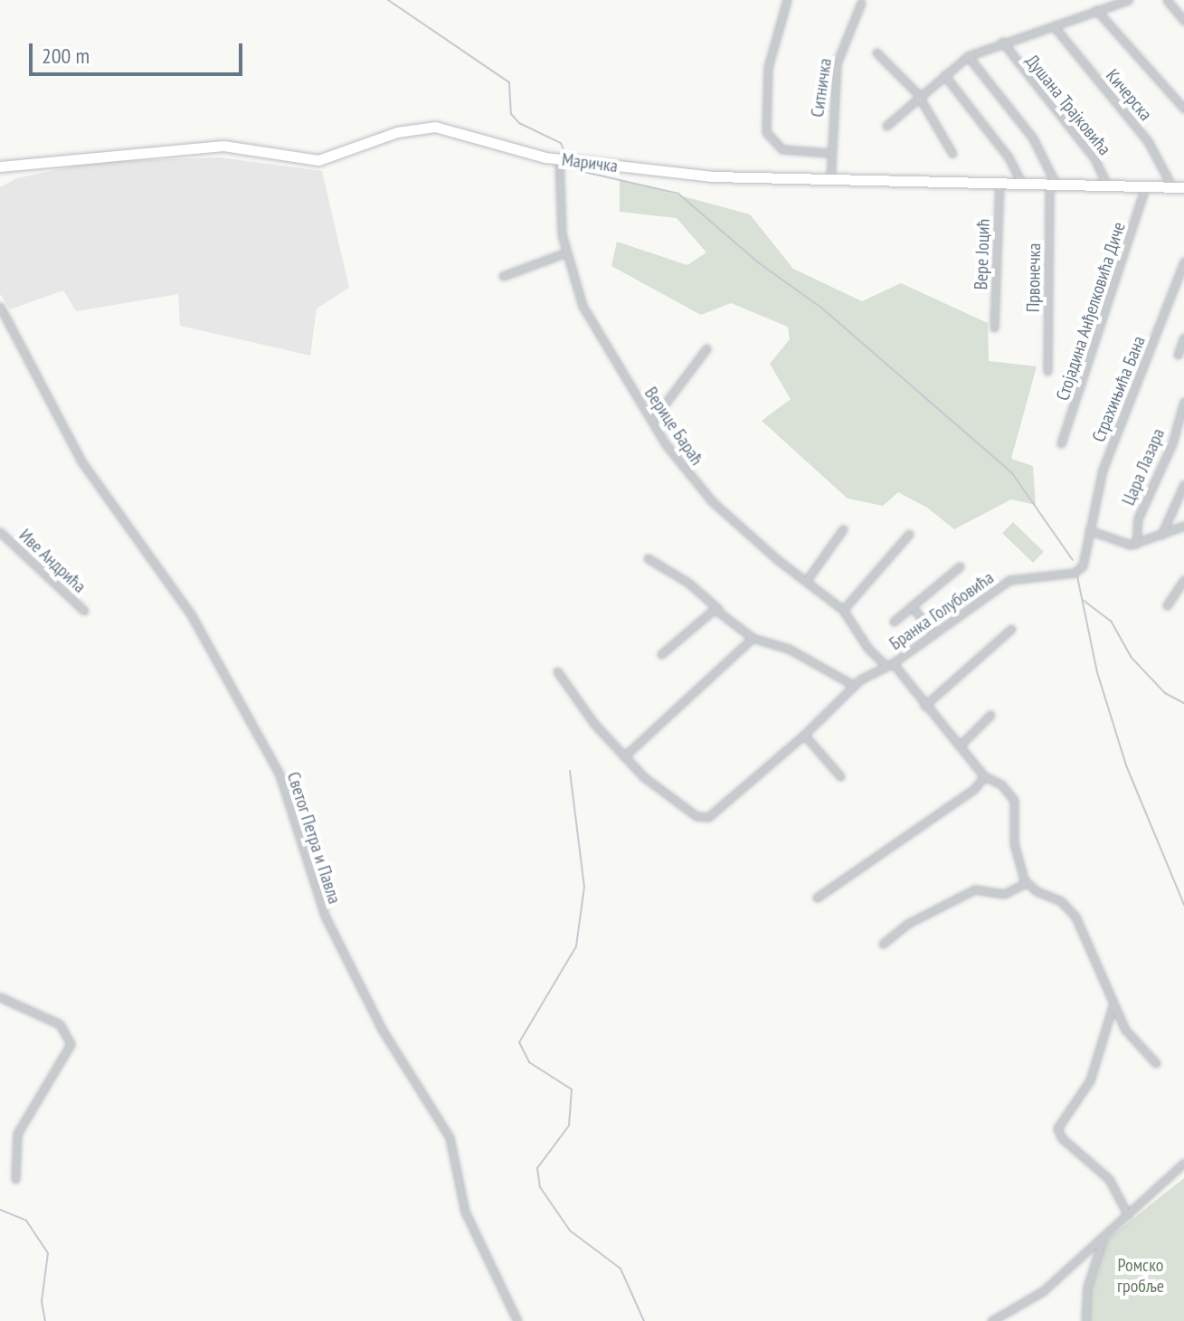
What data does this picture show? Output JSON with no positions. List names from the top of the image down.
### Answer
{
  "streets": {
    "street": [
      "Ситничка",
      "Кичерска",
      "Душана Трајковића",
      "Маричка",
      "Вере Јоцић",
      "Првонечка",
      "Стојадина Анђелковића Диче",
      "Страхињића Бана",
      "Верице Бараћ",
      "Цара Лазара",
      "Иве Андрића",
      "Бранка Голубовића",
      "Светог Петра и Павла"
    ]
  },
  "crossings": [
    ["Ситничка", "Маричка"],
    ["Кичерска", "Маричка"],
    ["Душана Трајковића", "Маричка"],
    ["Маричка", "Вере Јоцић"],
    ["Маричка", "Првонечка"],
    ["Маричка", "Стојадина Анђелковића Диче"],
    ["Маричка", "Верице Бараћ"],
    ["Страхињића Бана", "Бранка Голубовића"],
    ["Верице Бараћ", "Бранка Голубовића"]
  ],
  "parks": ["Ромско гробље"],
  "scale_bar": "200 m"
}
